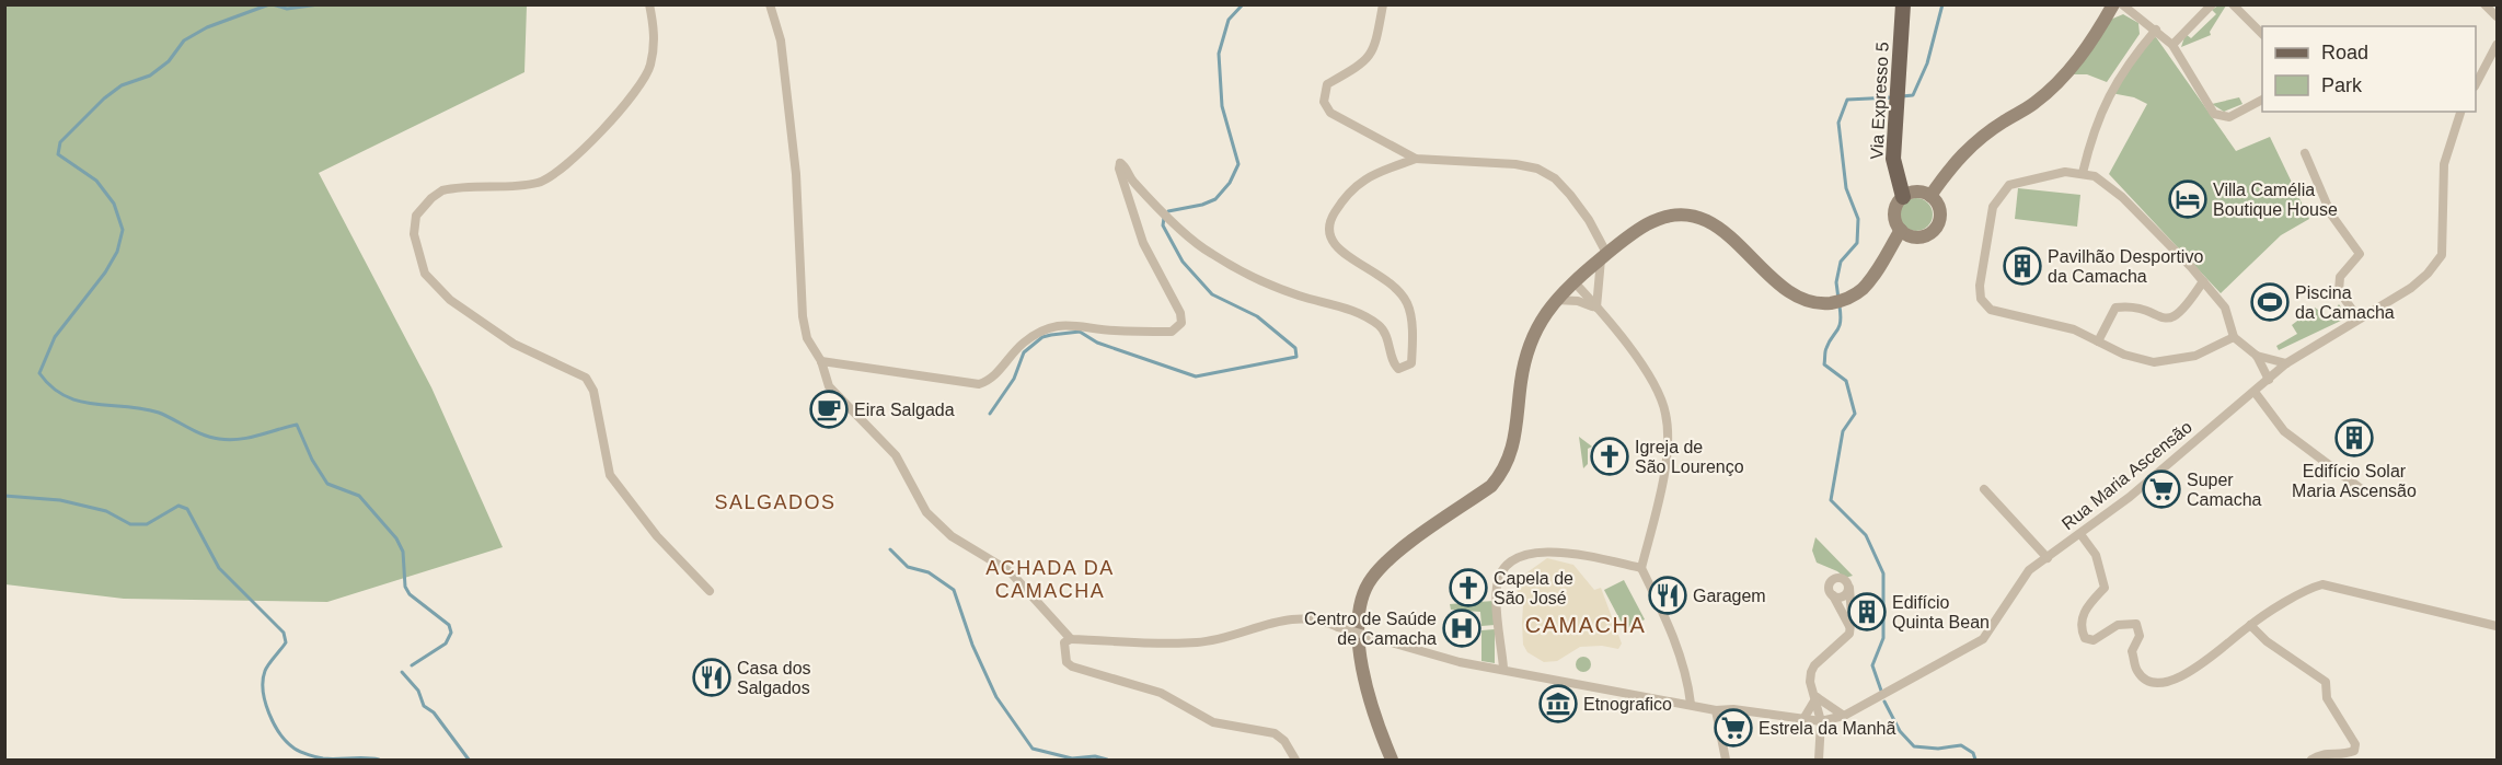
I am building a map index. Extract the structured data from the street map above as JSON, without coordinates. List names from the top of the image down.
{
  "streets": {
    "main road": ["Via Expresso 5"],
    "street": ["Rua Maria Ascensão"]
  },
  "districts": ["SALGADOS", "ACHADA DA CAMACHA", "CAMACHA"],
  "places": {
    "hotel": ["Villa Camélia Boutique House"],
    "building": ["Pavilhão Desportivo da Camacha", "Edifício Solar Maria Ascensão", "Edifício Quinta Bean"],
    "sports": ["Piscina da Camacha"],
    "cafe": ["Eira Salgada"],
    "church": ["Igreja de São Lourenço", "Capela de São José"],
    "supermarket": ["Super Camacha", "Estrela da Manhã"],
    "restaurant": ["Garagem", "Casa dos Salgados"],
    "hospital": ["Centro de Saúde de Camacha"],
    "museum": ["Etnografico"]
  },
  "legend": ["Road", "Park"]
}
